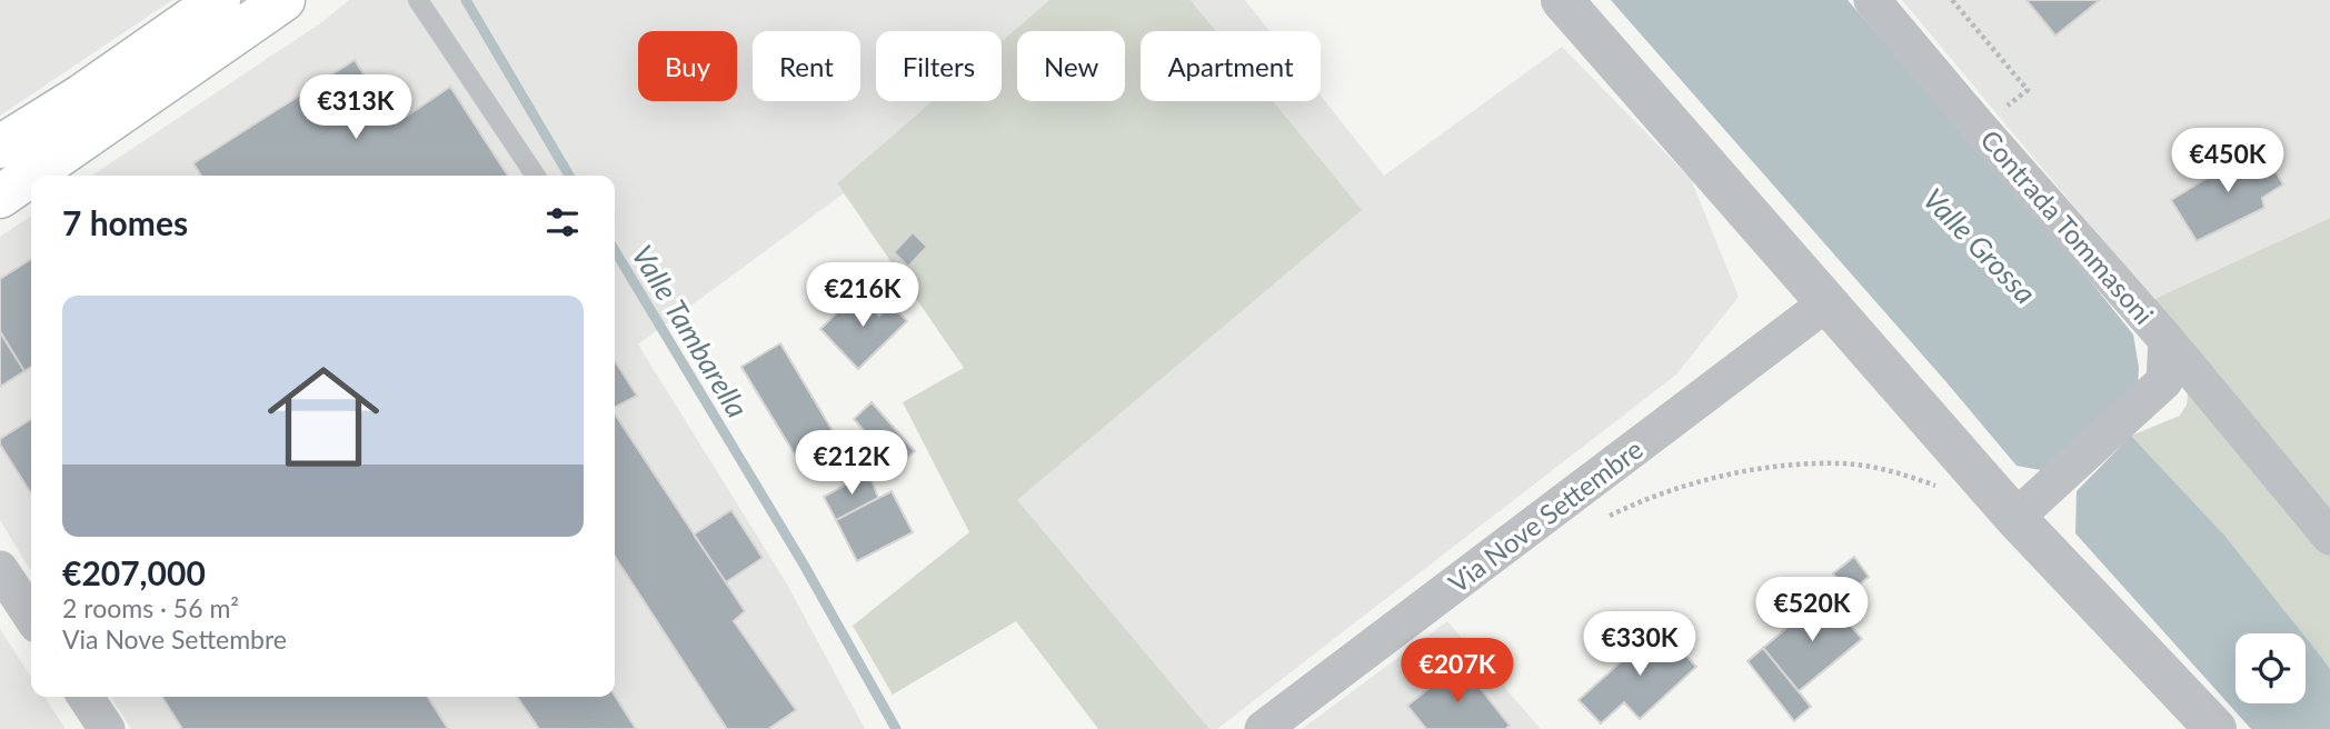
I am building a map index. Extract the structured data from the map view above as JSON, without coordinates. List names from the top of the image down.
{
  "streets": {
    "street": ["Contrada Tommasoni", "Via Nove Settembre"]
  },
  "water": ["Valle Grossa", "Valle Tambarella"],
  "page": {
    "chip": [
      "Buy",
      "Rent",
      "Filters",
      "New",
      "Apartment"
    ],
    "price": [
      "€313K",
      "€450K",
      "€216K",
      "€212K",
      "€520K",
      "€330K",
      "€207K"
    ],
    "heading": "7 homes",
    "list": [
      {
        "name": "€207,000",
        "note": "2 rooms · 56 m² · Via Nove Settembre"
      }
    ]
  }
}
